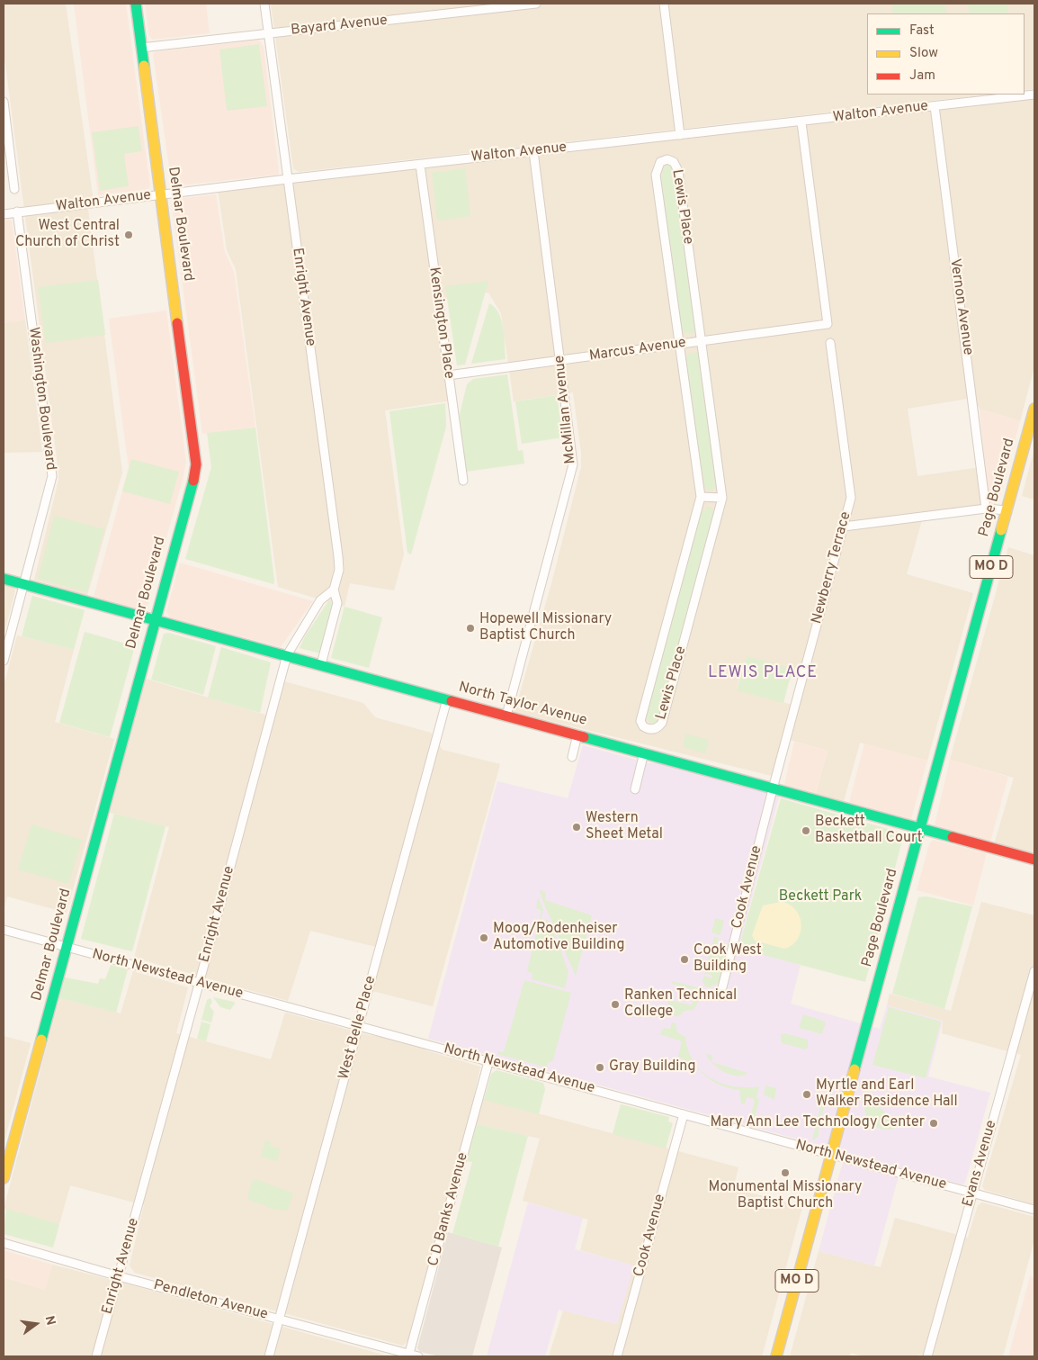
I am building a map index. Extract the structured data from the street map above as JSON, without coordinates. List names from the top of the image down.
{
  "streets": {
    "main road": [
      "Delmar Boulevard",
      "Page Boulevard",
      "MO D",
      "North Taylor Avenue"
    ],
    "street": [
      "Bayard Avenue",
      "Walton Avenue",
      "Lewis Place",
      "Enright Avenue",
      "Vernon Avenue",
      "Kensington Place",
      "Marcus Avenue",
      "Washington Boulevard",
      "McMillan Avenue",
      "Newberry Terrace",
      "Cook Avenue",
      "North Newstead Avenue",
      "West Belle Place",
      "Evans Avenue",
      "C D Banks Avenue",
      "Pendleton Avenue"
    ]
  },
  "crossings": [
    ["Bayard Avenue", "Delmar Boulevard"],
    ["Bayard Avenue", "Enright Avenue"],
    ["Walton Avenue", "Delmar Boulevard"],
    ["Walton Avenue", "Enright Avenue"],
    ["Walton Avenue", "Vernon Avenue"],
    ["Walton Avenue", "Kensington Place"],
    ["Walton Avenue", "Marcus Avenue"],
    ["Walton Avenue", "Washington Boulevard"],
    ["Walton Avenue", "McMillan Avenue"],
    ["Lewis Place", "Marcus Avenue"],
    ["Delmar Boulevard", "North Taylor Avenue"],
    ["Delmar Boulevard", "North Newstead Avenue"],
    ["Enright Avenue", "North Taylor Avenue"],
    ["Enright Avenue", "North Newstead Avenue"],
    ["Enright Avenue", "Pendleton Avenue"],
    ["Kensington Place", "Marcus Avenue"],
    ["Marcus Avenue", "McMillan Avenue"],
    ["Washington Boulevard", "North Taylor Avenue"],
    ["McMillan Avenue", "North Taylor Avenue"],
    ["Page Boulevard", "North Taylor Avenue"],
    ["Page Boulevard", "North Newstead Avenue"],
    ["Newberry Terrace", "North Taylor Avenue"],
    ["Newberry Terrace", "Cook Avenue"],
    ["North Taylor Avenue", "Cook Avenue"],
    ["North Taylor Avenue", "West Belle Place"],
    ["Cook Avenue", "North Newstead Avenue"],
    ["North Newstead Avenue", "West Belle Place"],
    ["North Newstead Avenue", "Evans Avenue"],
    ["North Newstead Avenue", "C D Banks Avenue"],
    ["West Belle Place", "Pendleton Avenue"],
    ["C D Banks Avenue", "Pendleton Avenue"]
  ],
  "districts": ["LEWIS PLACE"],
  "parks": ["Beckett Park"],
  "places": [
    "West Central Church of Christ",
    "Hopewell Missionary Baptist Church",
    "Western Sheet Metal",
    "Beckett Basketball Court",
    "Moog/Rodenheiser Automotive Building",
    "Cook West Building",
    "Ranken Technical College",
    "Gray Building",
    "Myrtle and Earl Walker Residence Hall",
    "Mary Ann Lee Technology Center",
    "Monumental Missionary Baptist Church"
  ],
  "legend": ["Fast", "Slow", "Jam"],
  "north": "right"
}
